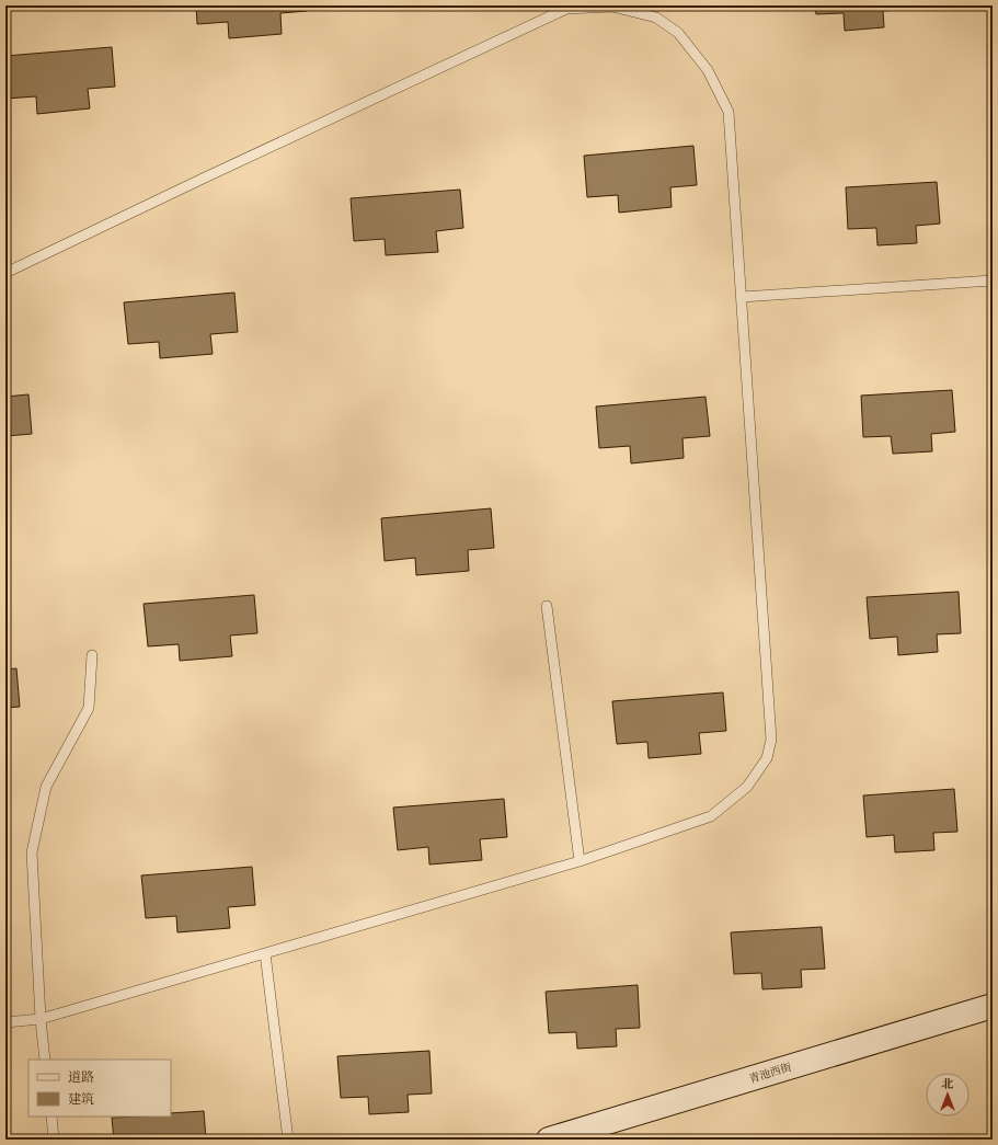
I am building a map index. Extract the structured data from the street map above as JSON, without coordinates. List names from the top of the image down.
{
  "streets": {
    "street": ["青池西街"]
  },
  "legend": ["道路", "建筑"],
  "north": "top"
}
